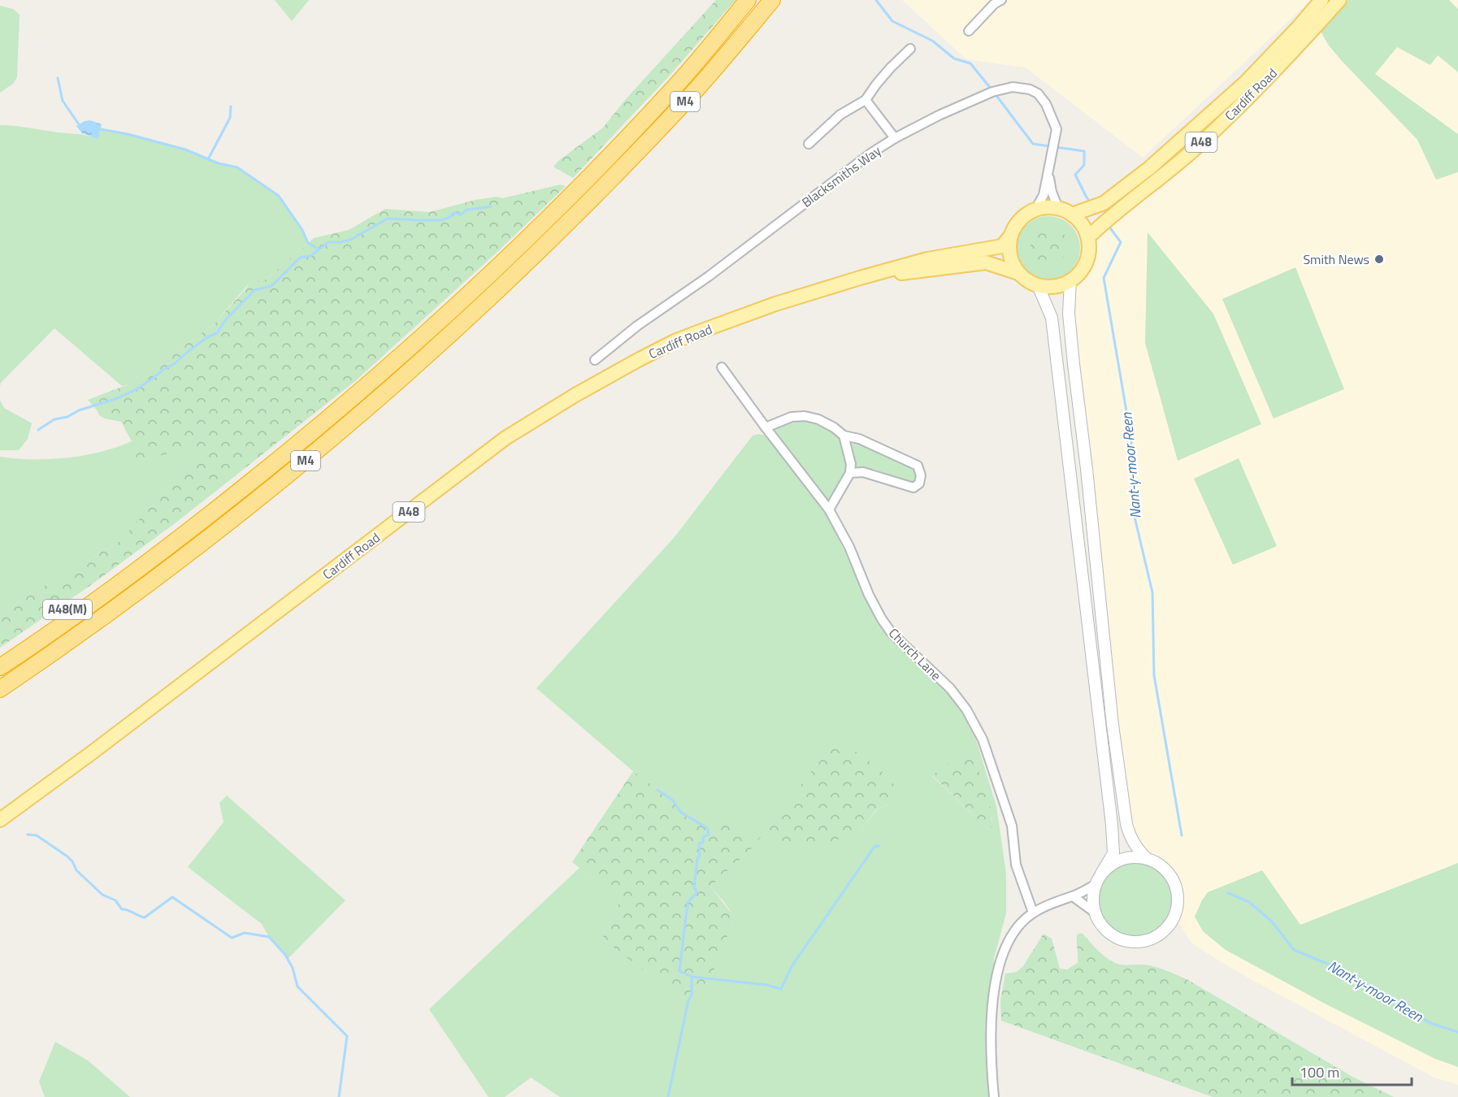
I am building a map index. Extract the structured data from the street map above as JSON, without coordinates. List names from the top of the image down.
{
  "streets": {
    "highway": ["M4", "A48(M)"],
    "main road": ["Cardiff Road", "A48"],
    "street": ["Blacksmiths Way", "Church Lane"]
  },
  "crossings": [
    ["Cardiff Road", "Blacksmiths Way"],
    ["M4", "A48(M)"]
  ],
  "water": ["Nant-y-moor Reen"],
  "places": ["Smith News"],
  "scale_bar": "100 m"
}
